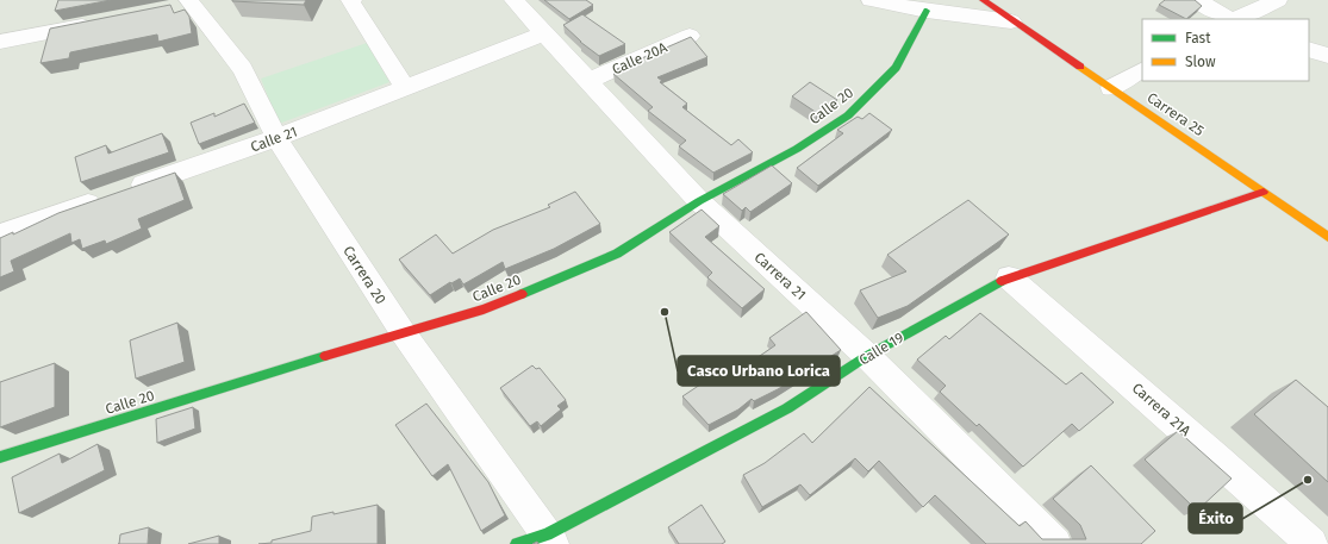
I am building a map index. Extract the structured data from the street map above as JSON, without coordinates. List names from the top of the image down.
{
  "streets": {
    "street": [
      "Calle 20A",
      "Calle 20",
      "Carrera 25",
      "Calle 21",
      "Carrera 20",
      "Carrera 21",
      "Calle 19",
      "Carrera 21A"
    ]
  },
  "crossings": [
    ["Calle 20A", "Carrera 21"],
    ["Calle 20", "Carrera 20"],
    ["Calle 20", "Carrera 21"],
    ["Carrera 25", "Calle 19"],
    ["Calle 21", "Carrera 20"],
    ["Calle 21", "Carrera 21"],
    ["Carrera 20", "Calle 19"],
    ["Carrera 21", "Calle 19"],
    ["Calle 19", "Carrera 21A"]
  ],
  "places": ["Casco Urbano Lorica", "Éxito"],
  "legend": ["Fast", "Slow"]
}
